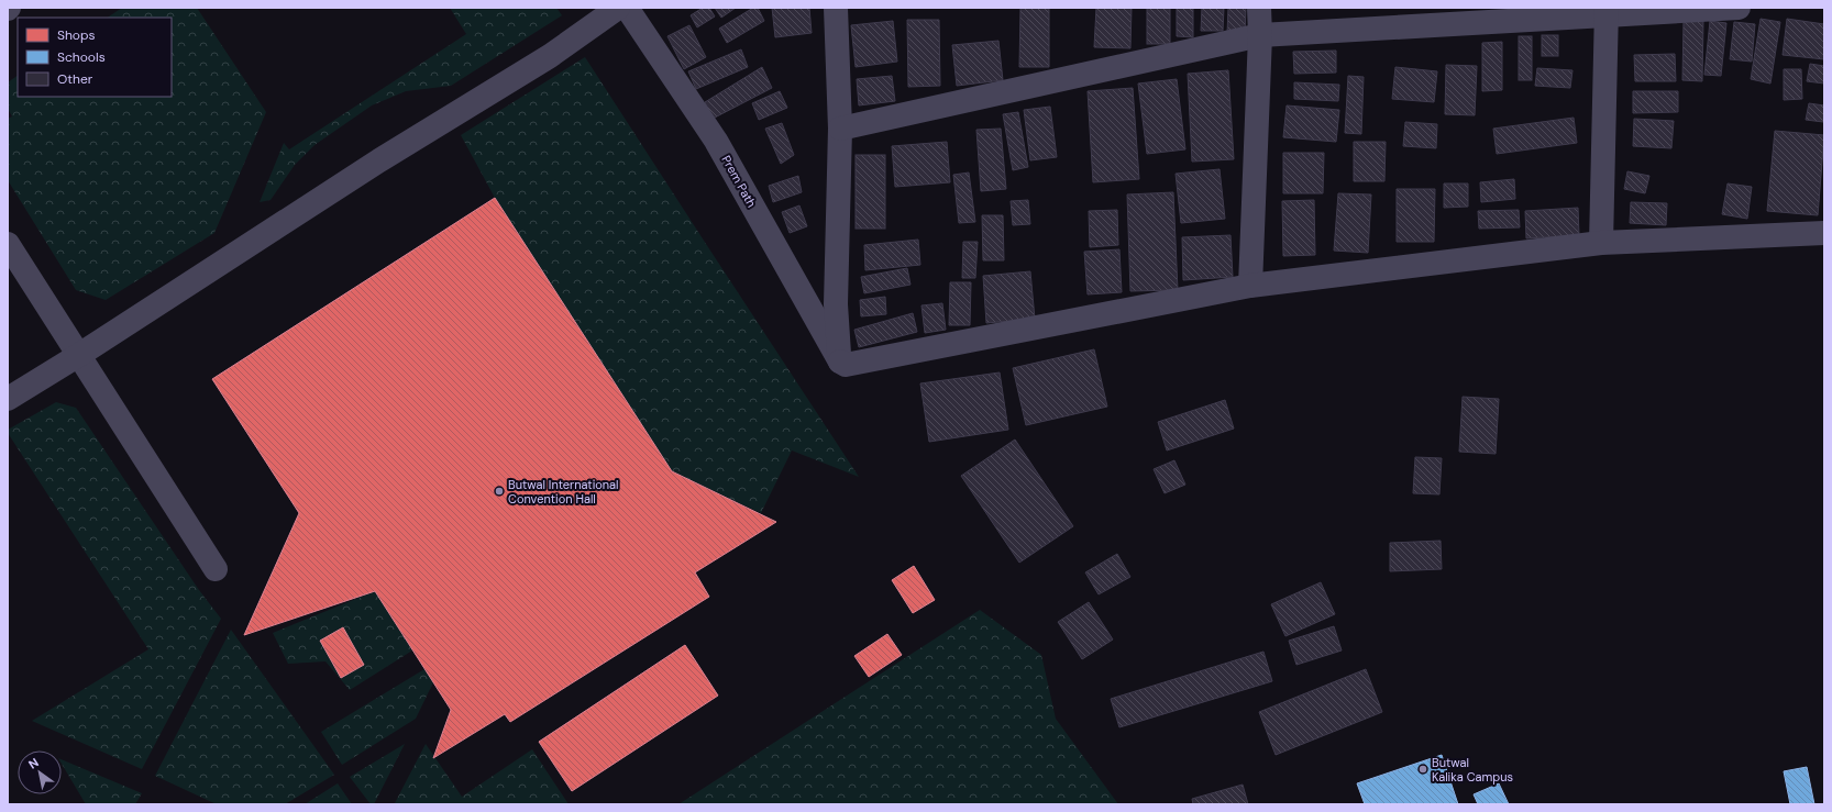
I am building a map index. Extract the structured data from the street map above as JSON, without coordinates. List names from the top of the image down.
{
  "streets": {
    "street": ["Prem Path"]
  },
  "places": ["Butwal International Convention Hall", "Butwal Kalika Campus"],
  "legend": ["Shops", "Schools", "Other"],
  "north": "top left"
}
